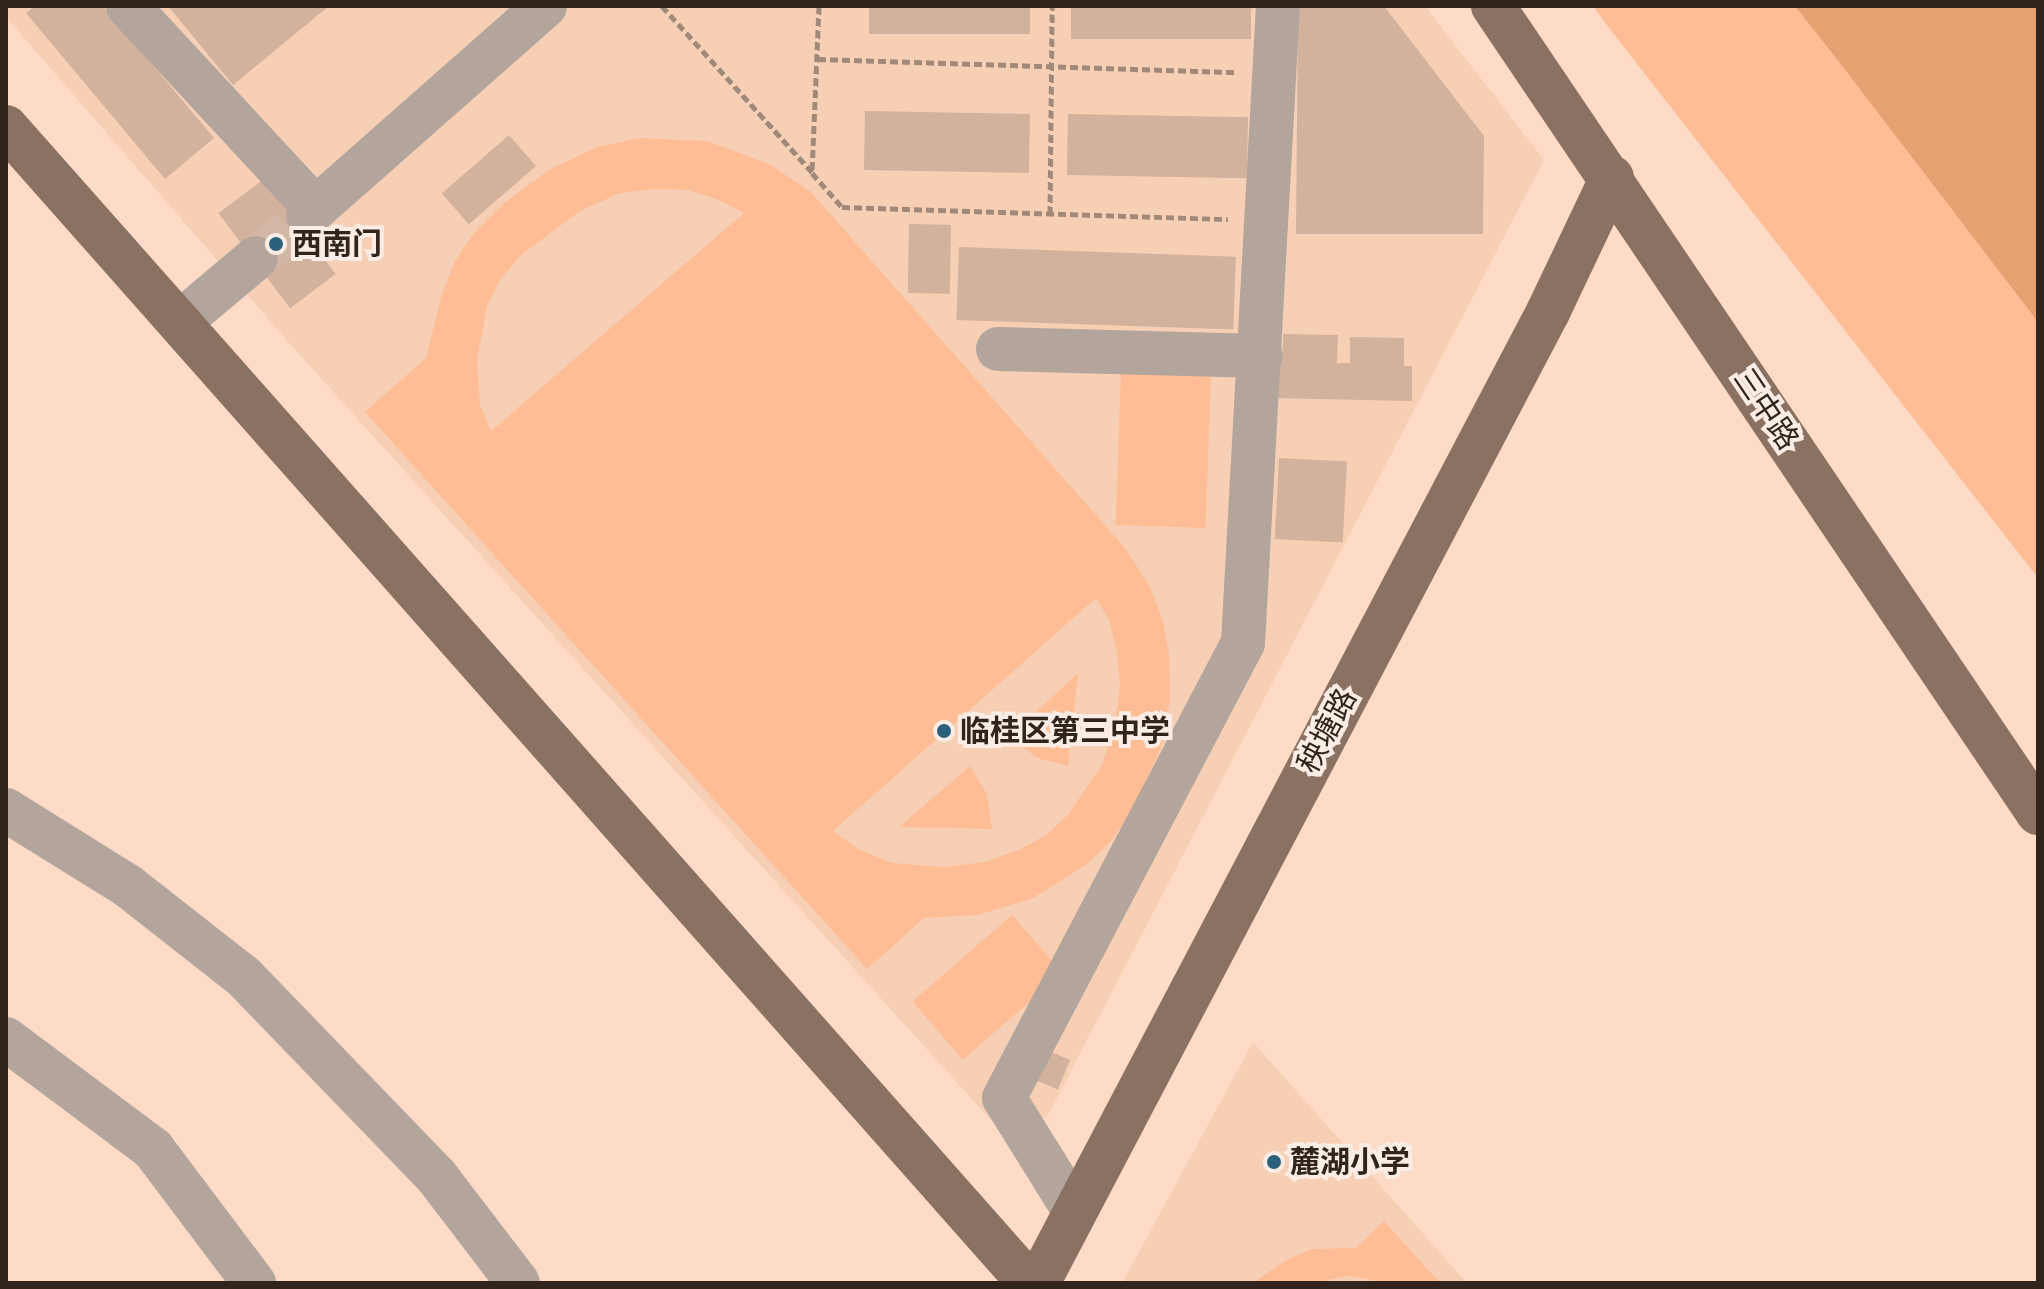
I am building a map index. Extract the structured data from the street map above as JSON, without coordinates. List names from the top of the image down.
{
  "streets": {
    "main road": ["三中路", "秧塘路"]
  },
  "crossings": [
    ["三中路", "秧塘路"]
  ],
  "places": ["西南门", "临桂区第三中学", "麓湖小学"]
}
